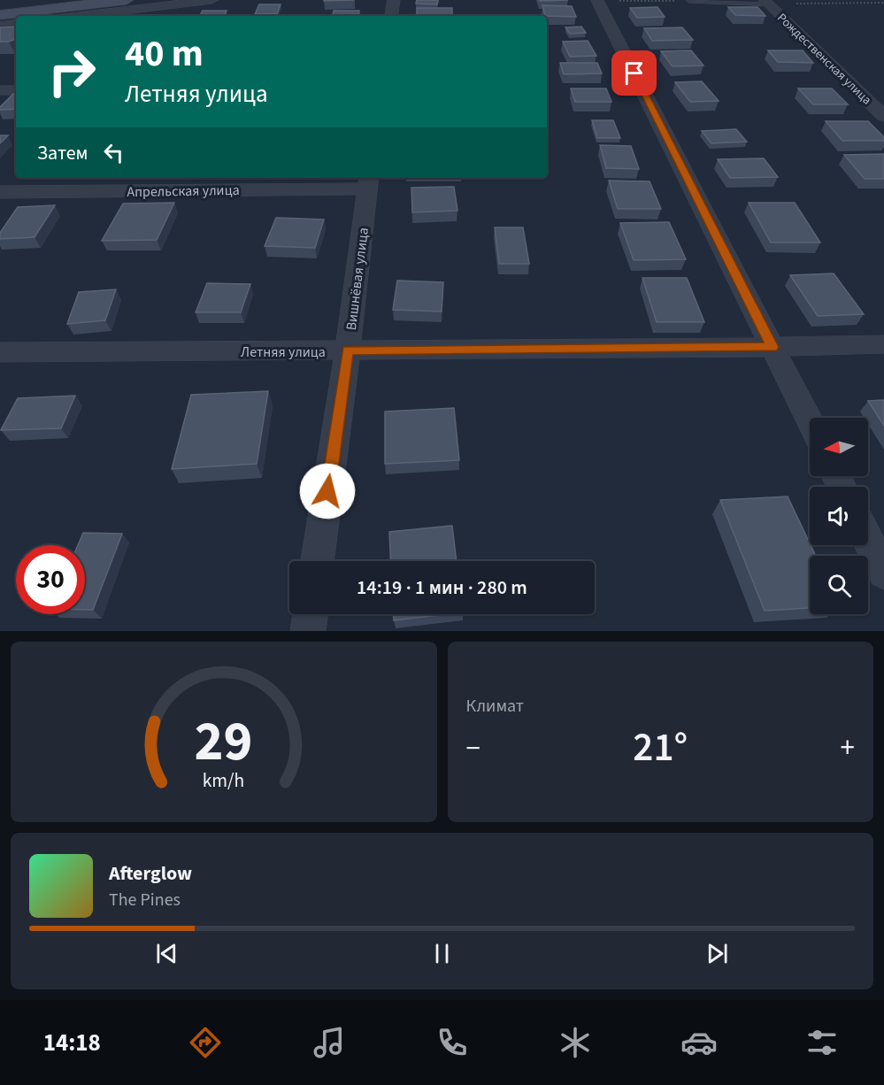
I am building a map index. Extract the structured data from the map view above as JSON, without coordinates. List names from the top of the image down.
{
  "streets": {
    "street": [
      "Рождественская улица",
      "Апрельская улица",
      "Вишнёвая улица",
      "Летняя улица"
    ]
  },
  "crossings": [
    ["Апрельская улица", "Вишнёвая улица"],
    ["Вишнёвая улица", "Летняя улица"]
  ],
  "north": "left",
  "page": {
    "turn": ["40 m", "Летняя улица"],
    "then": "Затем",
    "limit": "30",
    "trip": "14:19 · 1 мин · 280 m",
    "tile": "Климат",
    "heat": ["−", "21°", "+"],
    "song": ["Afterglow", "The Pines"],
    "tabs": "14:18",
    "gauge": ["29", "km/h"]
  }
}
